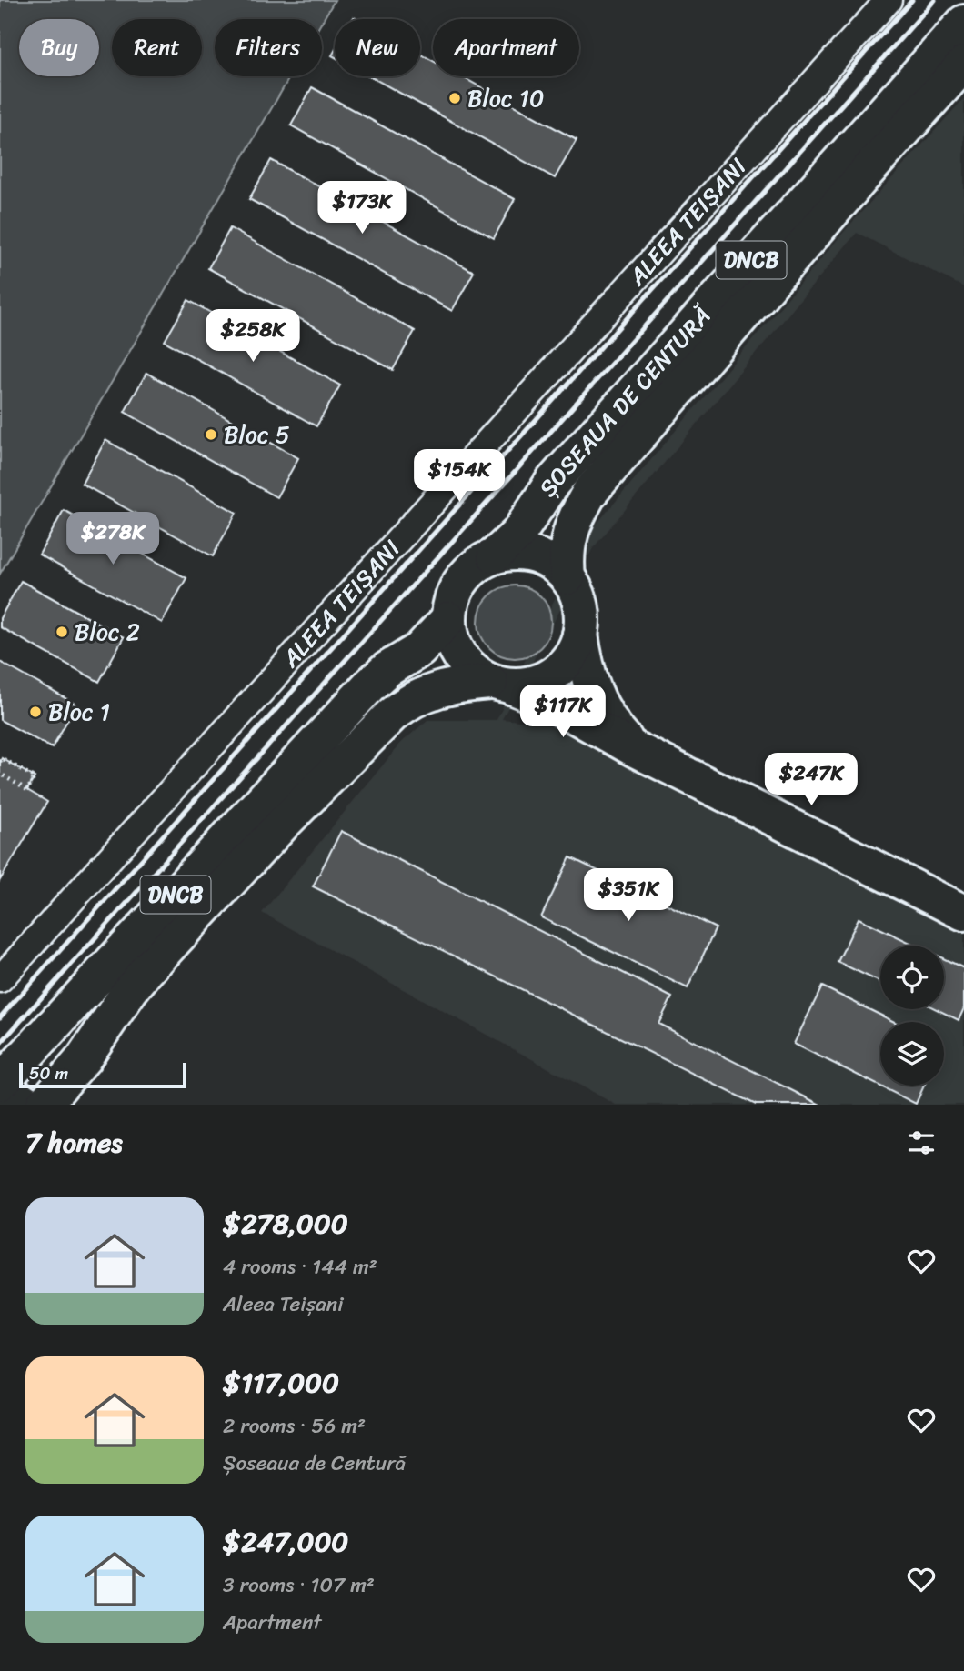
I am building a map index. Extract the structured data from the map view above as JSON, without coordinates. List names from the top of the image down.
{
  "streets": {
    "main road": ["DNCB", "ȘOSEAUA DE CENTURĂ"],
    "street": ["ALEEA TEIȘANI"]
  },
  "crossings": [
    ["DNCB", "ȘOSEAUA DE CENTURĂ"]
  ],
  "places": [
    "Bloc 10",
    "Bloc 5",
    "Bloc 2",
    "Bloc 1"
  ],
  "scale_bar": "50 m",
  "page": {
    "chip": [
      "Buy",
      "Rent",
      "Filters",
      "New",
      "Apartment"
    ],
    "price": [
      "$173K",
      "$258K",
      "$154K",
      "$278K",
      "$117K",
      "$247K",
      "$351K"
    ],
    "scale": "50 m",
    "heading": "7 homes",
    "list": [
      {
        "name": "$278,000",
        "note": "4 rooms · 144 m² · Aleea Teișani"
      },
      {
        "name": "$117,000",
        "note": "2 rooms · 56 m² · Șoseaua de Centură"
      },
      {
        "name": "$247,000",
        "note": "3 rooms · 107 m² · Apartment"
      }
    ]
  }
}
